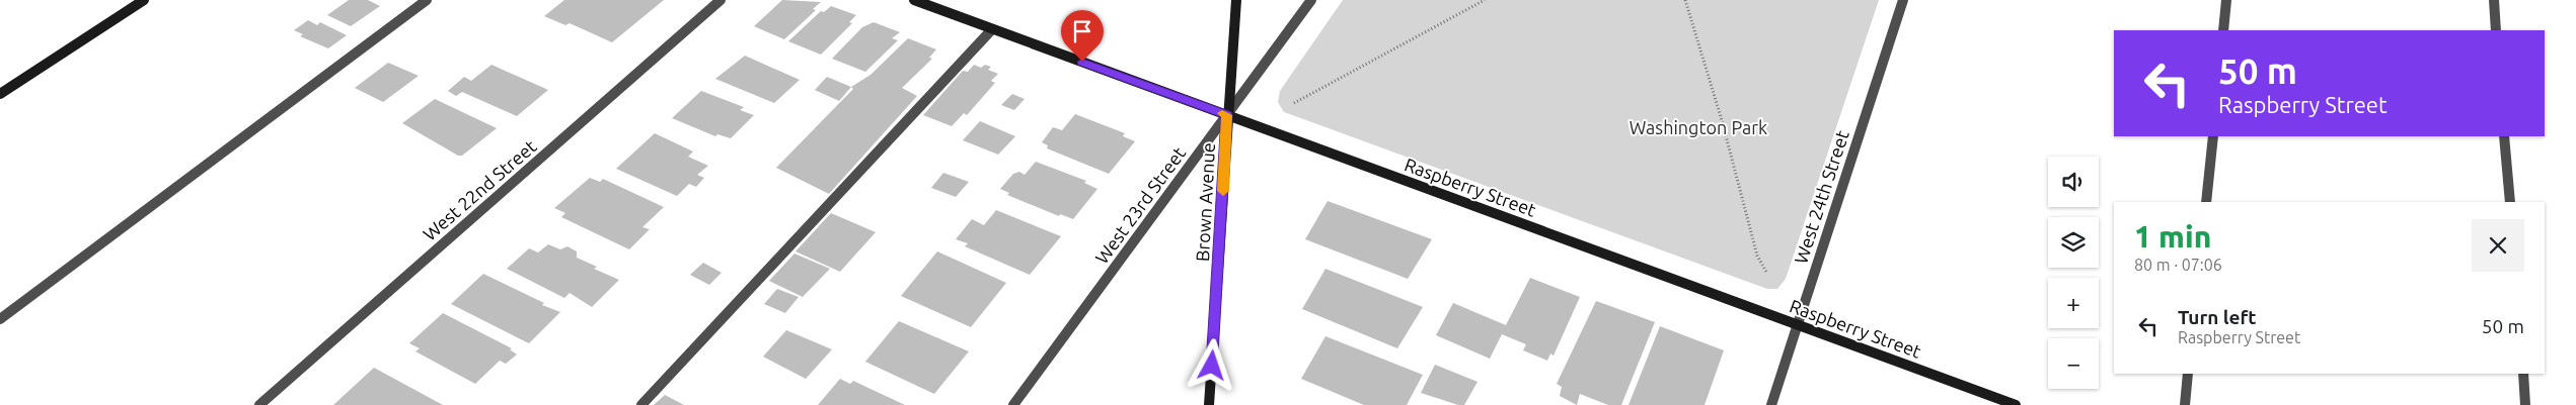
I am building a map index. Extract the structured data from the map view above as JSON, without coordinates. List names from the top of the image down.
{
  "streets": {
    "street": [
      "Raspberry Street",
      "West 22nd Street",
      "West 24th Street",
      "Brown Avenue",
      "West 23rd Street"
    ]
  },
  "crossings": [
    ["Raspberry Street", "West 24th Street"],
    ["Raspberry Street", "Brown Avenue"],
    ["Raspberry Street", "West 23rd Street"],
    ["Brown Avenue", "West 23rd Street"]
  ],
  "parks": ["Washington Park"],
  "page": {
    "turn": ["50 m", "Raspberry Street"],
    "map_buttons": ["+", "−"],
    "heading": ["1 min", "80 m · 07:06"],
    "list": [
      {
        "name": "Turn left",
        "note": "Raspberry Street",
        "value": "50 m"
      }
    ]
  }
}
